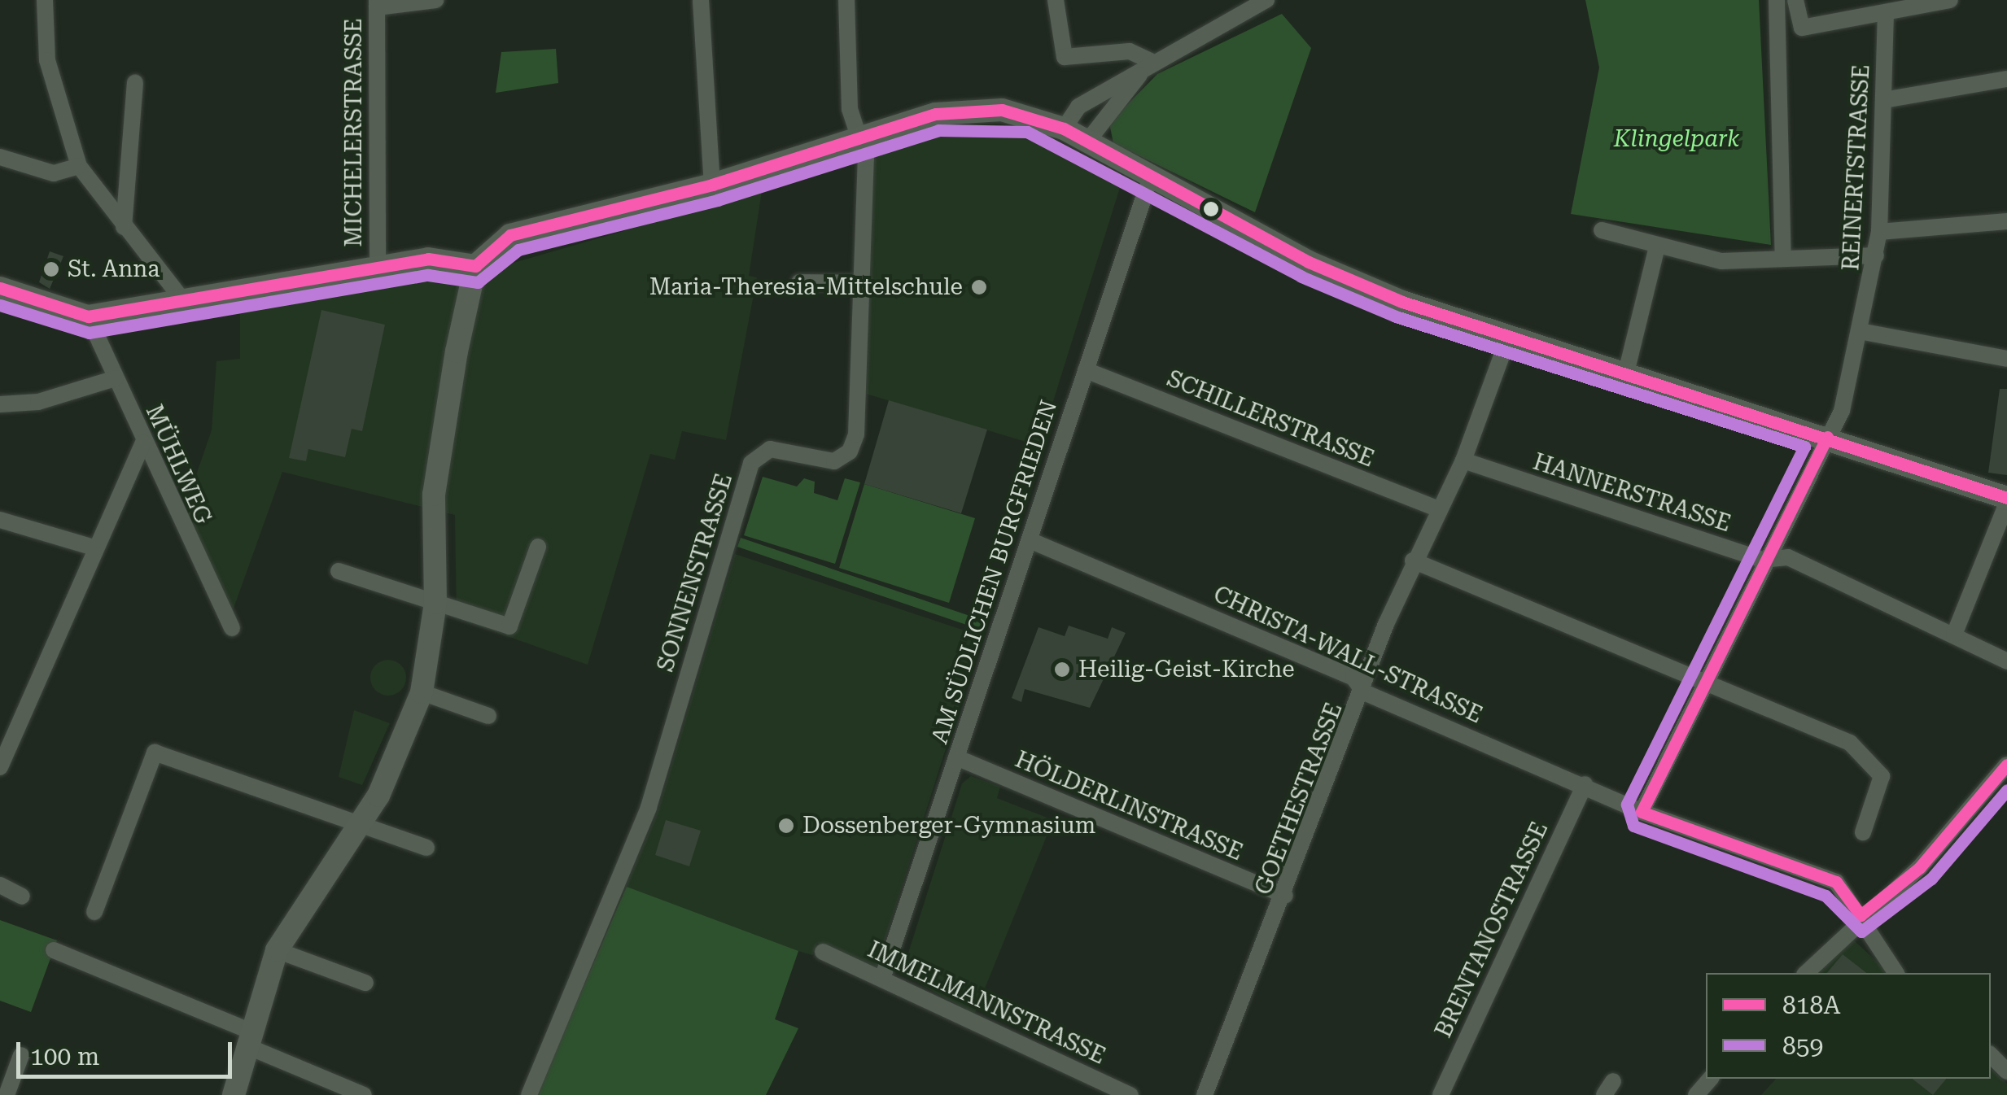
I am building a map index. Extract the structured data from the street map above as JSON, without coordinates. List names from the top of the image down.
{
  "streets": {
    "street": [
      "MICHELERSTRASSE",
      "REINERTSTRASSE",
      "SCHILLERSTRASSE",
      "MÜHLWEG",
      "HANNERSTRASSE",
      "AM SÜDLICHEN BURGFRIEDEN",
      "SONNENSTRASSE",
      "CHRISTA-WALL-STRASSE",
      "GOETHESTRASSE",
      "HÖLDERLINSTRASSE",
      "BRENTANOSTRASSE",
      "IMMELMANNSTRASSE"
    ]
  },
  "crossings": [
    ["REINERTSTRASSE", "HANNERSTRASSE"],
    ["REINERTSTRASSE", "CHRISTA-WALL-STRASSE"],
    ["SCHILLERSTRASSE", "AM SÜDLICHEN BURGFRIEDEN"],
    ["SCHILLERSTRASSE", "GOETHESTRASSE"],
    ["HANNERSTRASSE", "GOETHESTRASSE"],
    ["AM SÜDLICHEN BURGFRIEDEN", "CHRISTA-WALL-STRASSE"],
    ["AM SÜDLICHEN BURGFRIEDEN", "HÖLDERLINSTRASSE"],
    ["AM SÜDLICHEN BURGFRIEDEN", "IMMELMANNSTRASSE"],
    ["CHRISTA-WALL-STRASSE", "GOETHESTRASSE"],
    ["CHRISTA-WALL-STRASSE", "BRENTANOSTRASSE"],
    ["GOETHESTRASSE", "HÖLDERLINSTRASSE"]
  ],
  "parks": ["Klingelpark"],
  "places": [
    "St. Anna",
    "Maria-Theresia-Mittelschule",
    "Heilig-Geist-Kirche",
    "Dossenberger-Gymnasium"
  ],
  "lines": ["transit line 818A", "transit line 859"],
  "legend": ["818A", "859"],
  "scale_bar": "100 m"
}
